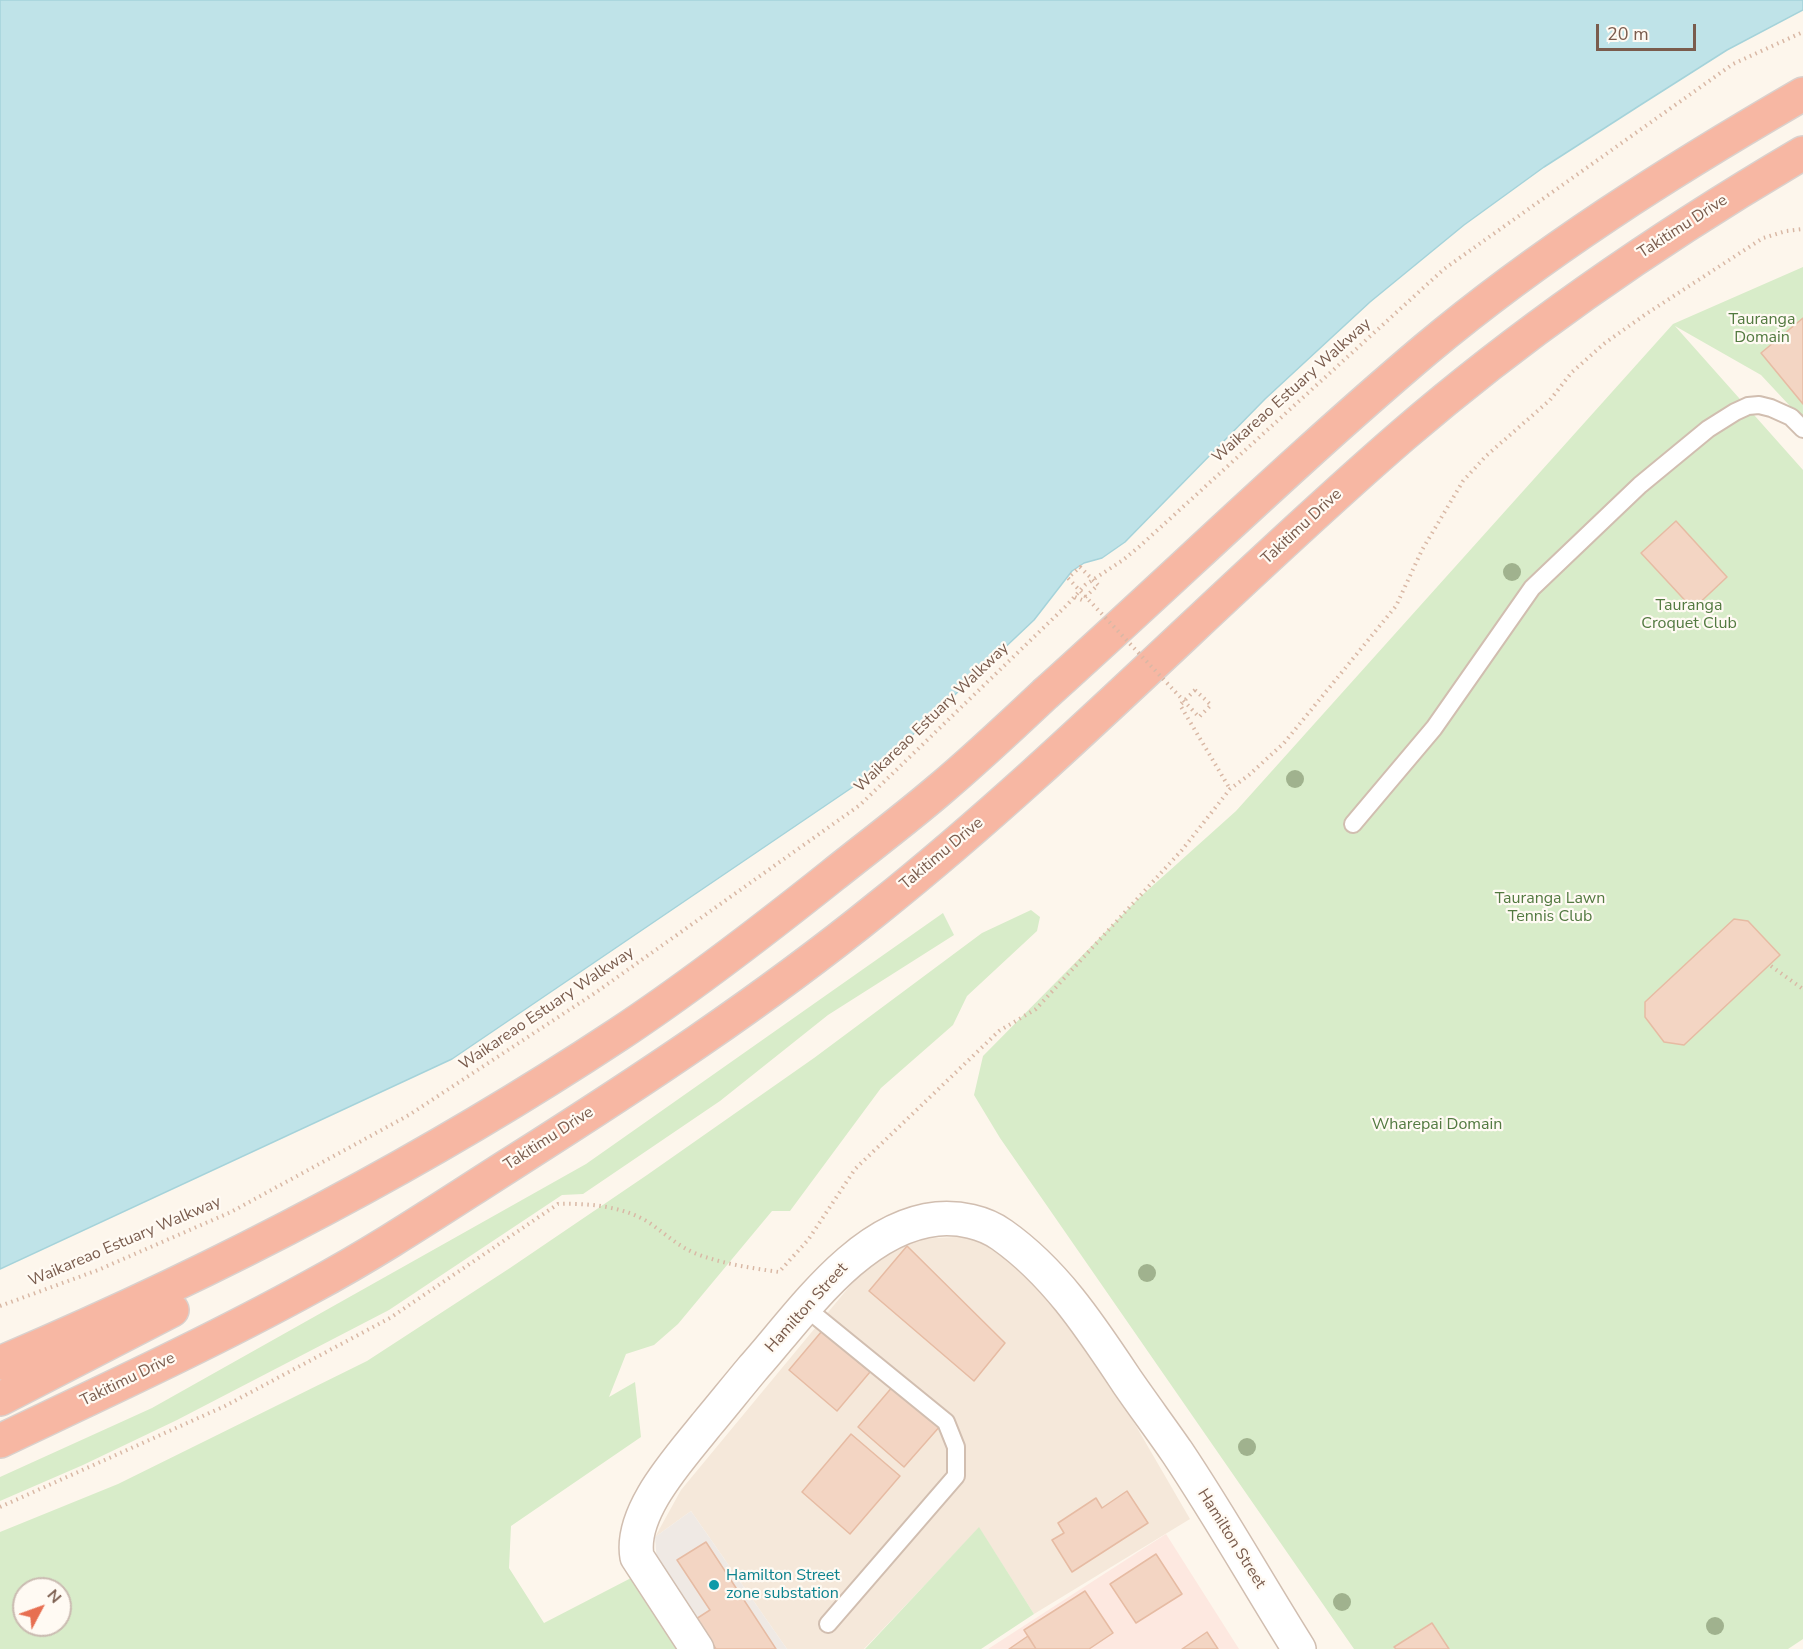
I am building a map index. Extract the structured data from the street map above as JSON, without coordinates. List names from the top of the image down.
{
  "streets": {
    "highway": ["Takitimu Drive"],
    "street": ["Hamilton Street"],
    "path": ["Waikareao Estuary Walkway"]
  },
  "parks": [
    "Tauranga Domain",
    "Tauranga Croquet Club",
    "Tauranga Lawn Tennis Club",
    "Wharepai Domain"
  ],
  "places": ["Hamilton Street zone substation"],
  "scale_bar": "20 m",
  "north": "top right"
}
